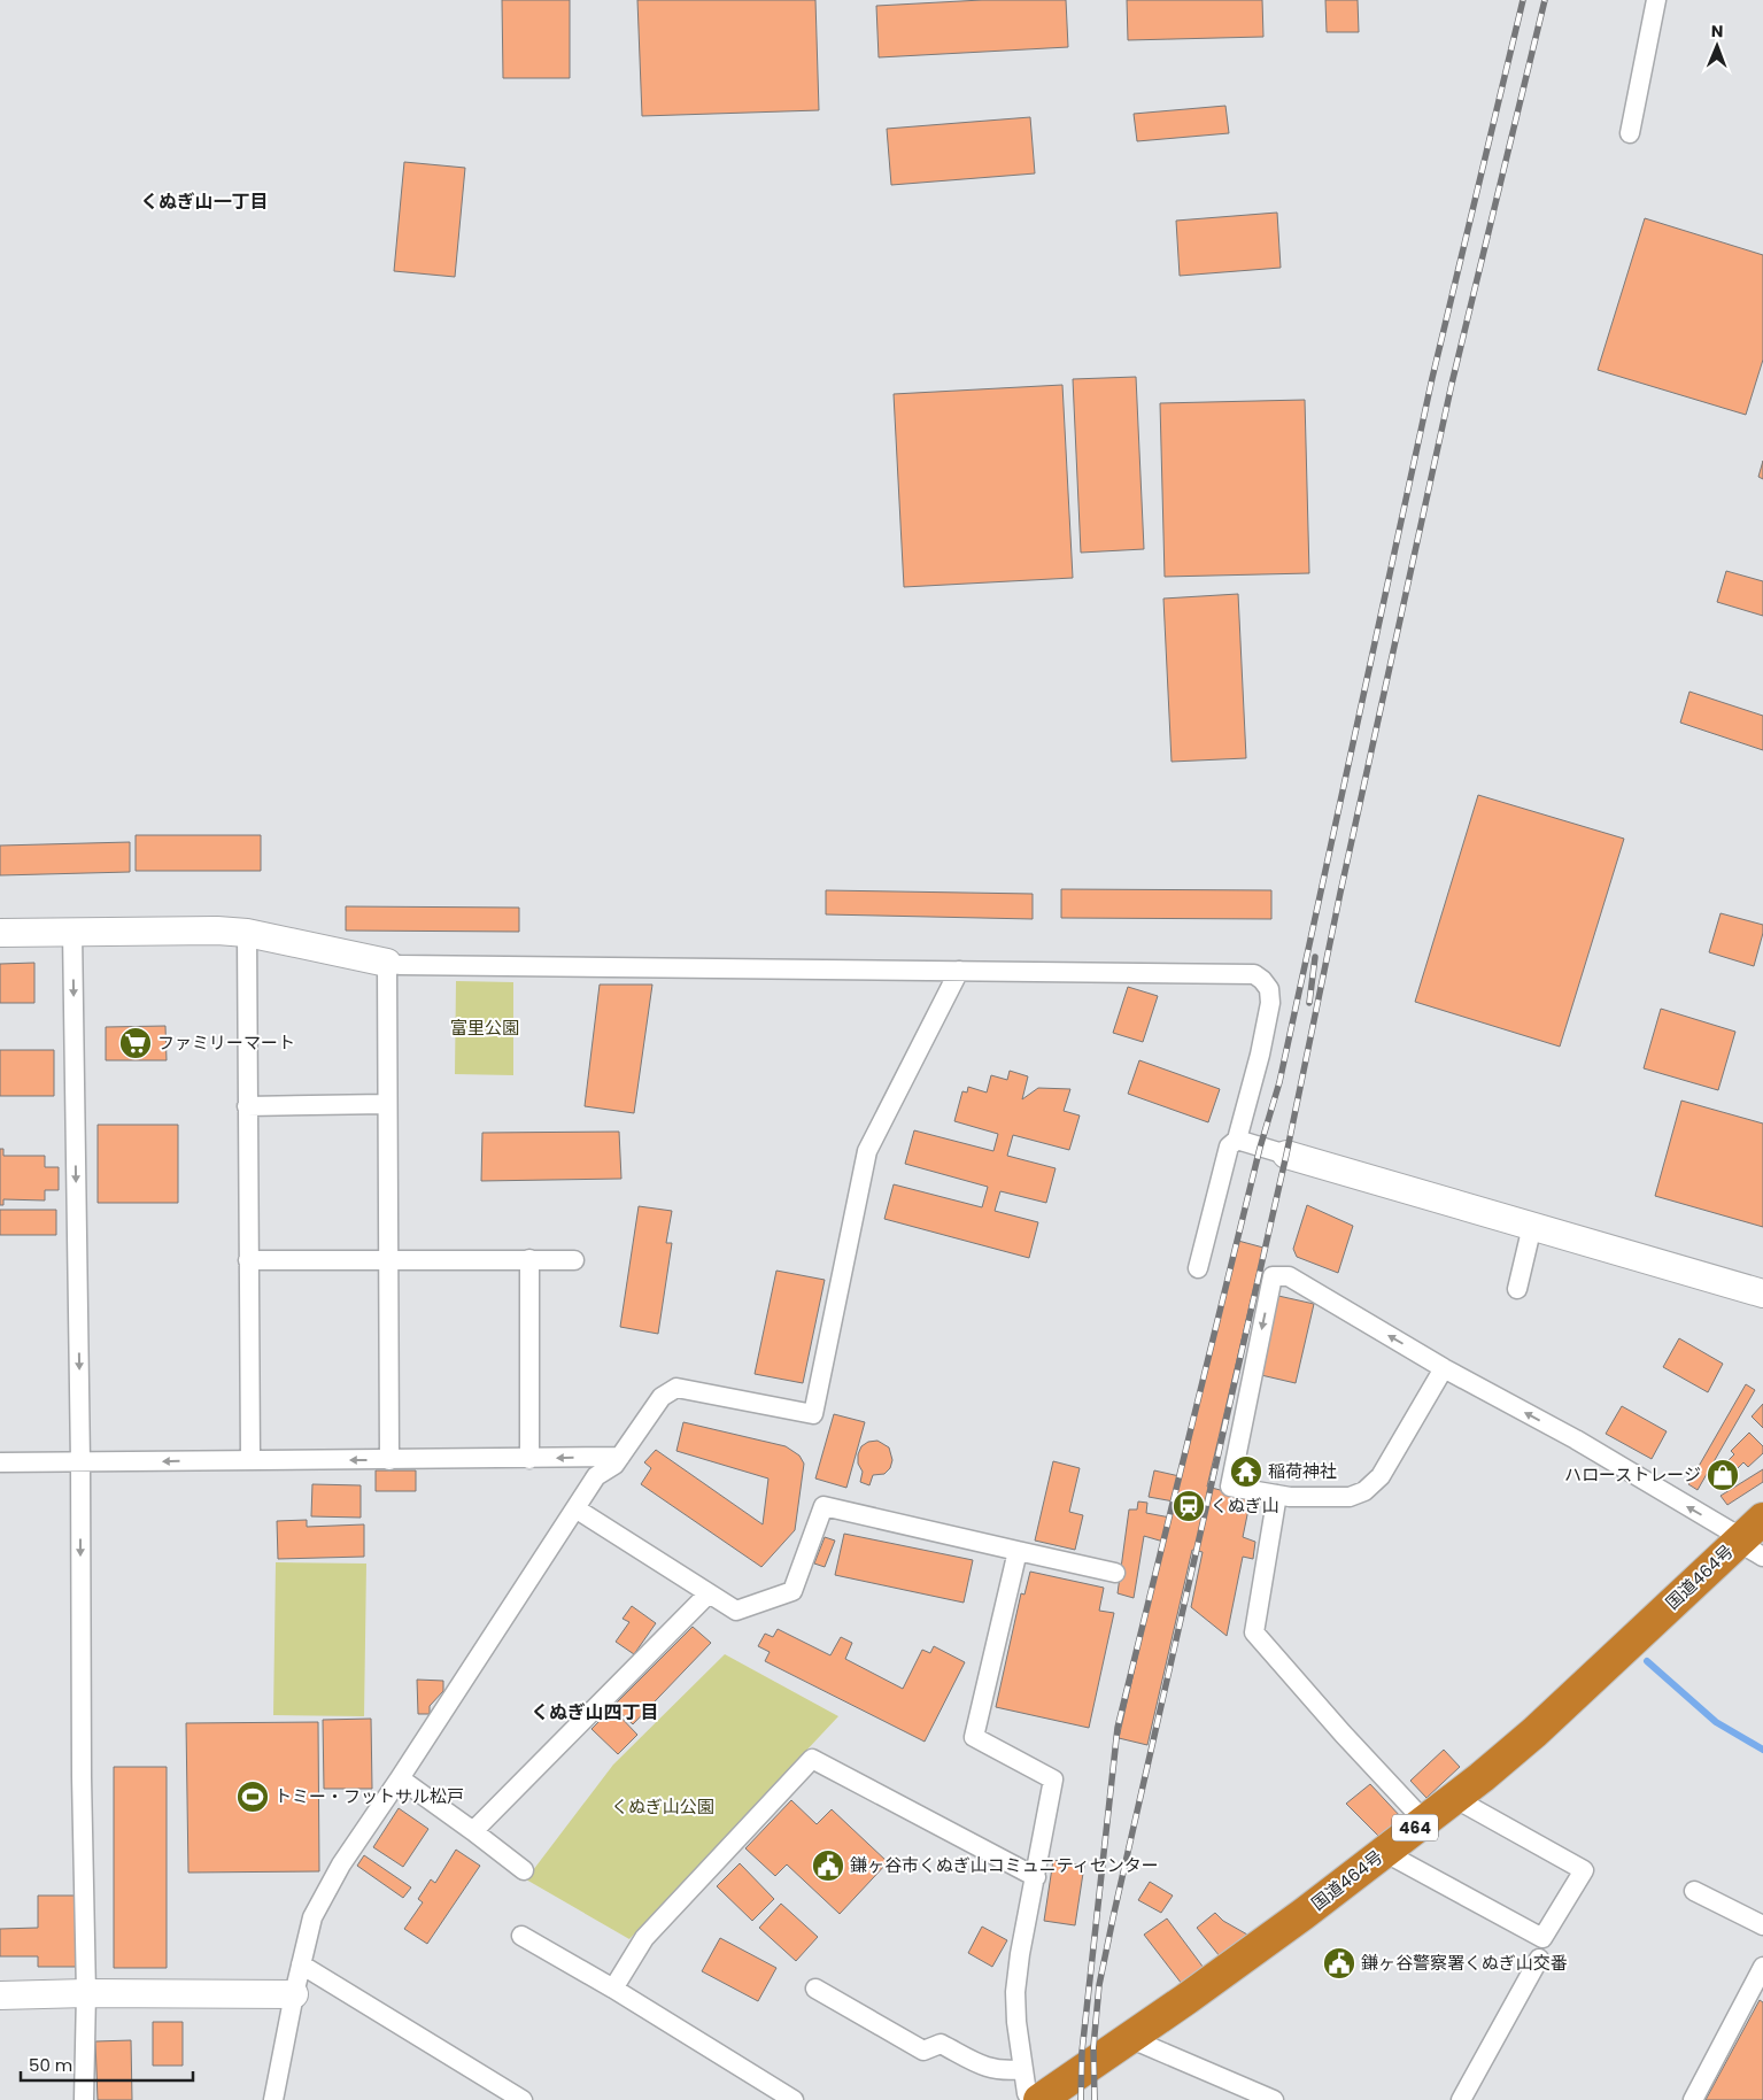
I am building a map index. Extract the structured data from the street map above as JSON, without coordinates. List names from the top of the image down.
{
  "streets": {
    "highway": ["国道464号", "464"]
  },
  "districts": ["くぬぎ山一丁目", "くぬぎ山四丁目"],
  "parks": ["富里公園", "くぬぎ山公園"],
  "places": {
    "supermarket": ["ファミリーマート"],
    "temple": ["稲荷神社"],
    "shop": ["ハローストレージ"],
    "station": ["くぬぎ山"],
    "sports": ["トミー・フットサル松戸"],
    "public building": ["鎌ヶ谷市くぬぎ山コミュニティセンター", "鎌ヶ谷警察署くぬぎ山交番"]
  },
  "scale_bar": "50 m",
  "north": "top"
}
